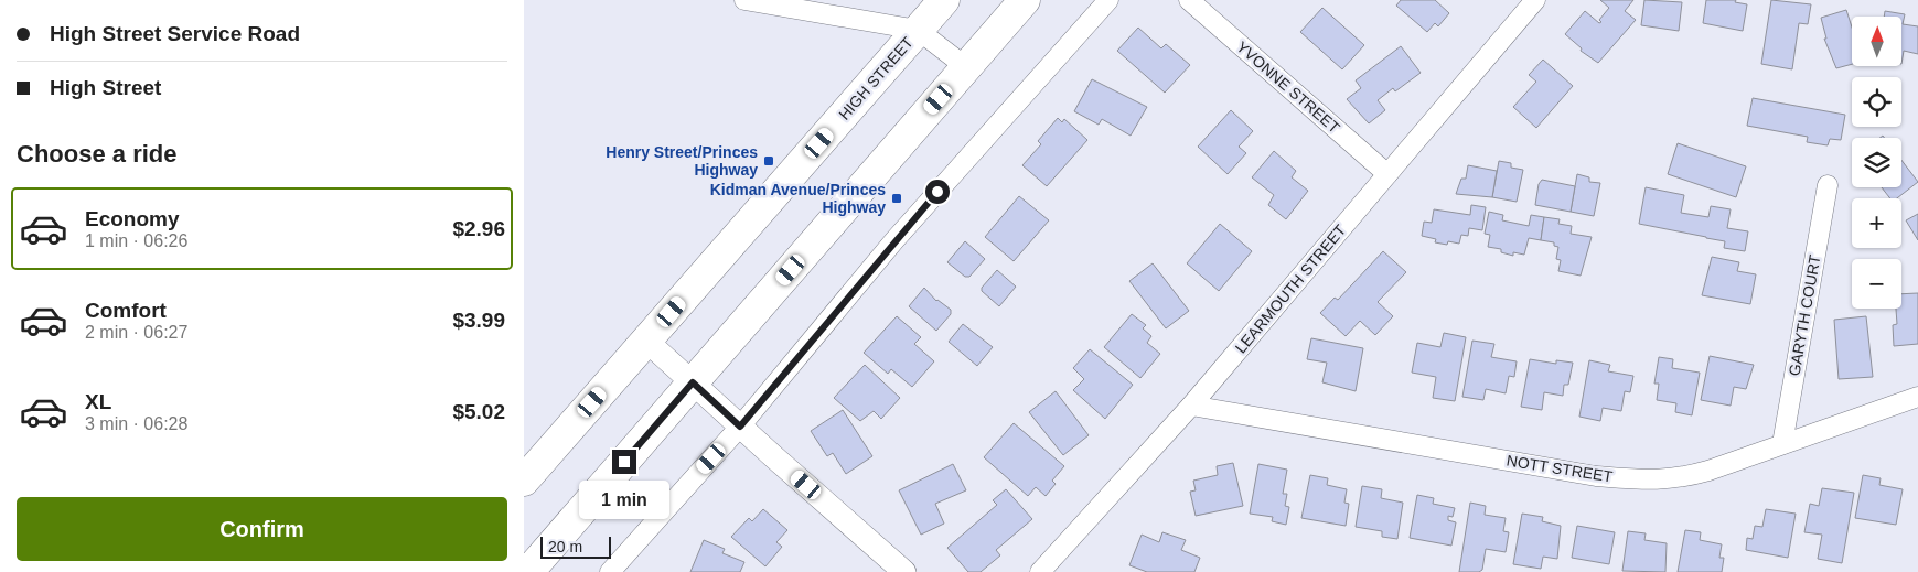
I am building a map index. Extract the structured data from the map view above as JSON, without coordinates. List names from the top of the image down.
{
  "streets": {
    "highway": ["HIGH STREET"],
    "street": [
      "YVONNE STREET",
      "LEARMOUTH STREET",
      "GARYTH COURT",
      "NOTT STREET"
    ]
  },
  "crossings": [
    ["YVONNE STREET", "LEARMOUTH STREET"],
    ["LEARMOUTH STREET", "NOTT STREET"],
    ["GARYTH COURT", "NOTT STREET"]
  ],
  "places": {
    "transit": ["Henry Street/Princes Highway", "Kidman Avenue/Princes Highway"]
  },
  "scale_bar": "20 m",
  "north": "top",
  "page": {
    "banner": ["High Street Service Road", "High Street"],
    "map_buttons": ["+", "−"],
    "heading": "Choose a ride",
    "list": [
      {
        "name": "Economy",
        "note": "1 min · 06:26",
        "value": "$2.96"
      },
      {
        "name": "Comfort",
        "note": "2 min · 06:27",
        "value": "$3.99"
      },
      {
        "name": "XL",
        "note": "3 min · 06:28",
        "value": "$5.02"
      }
    ],
    "bubble": "1 min",
    "buttons": "Confirm",
    "scale": "20 m"
  }
}
